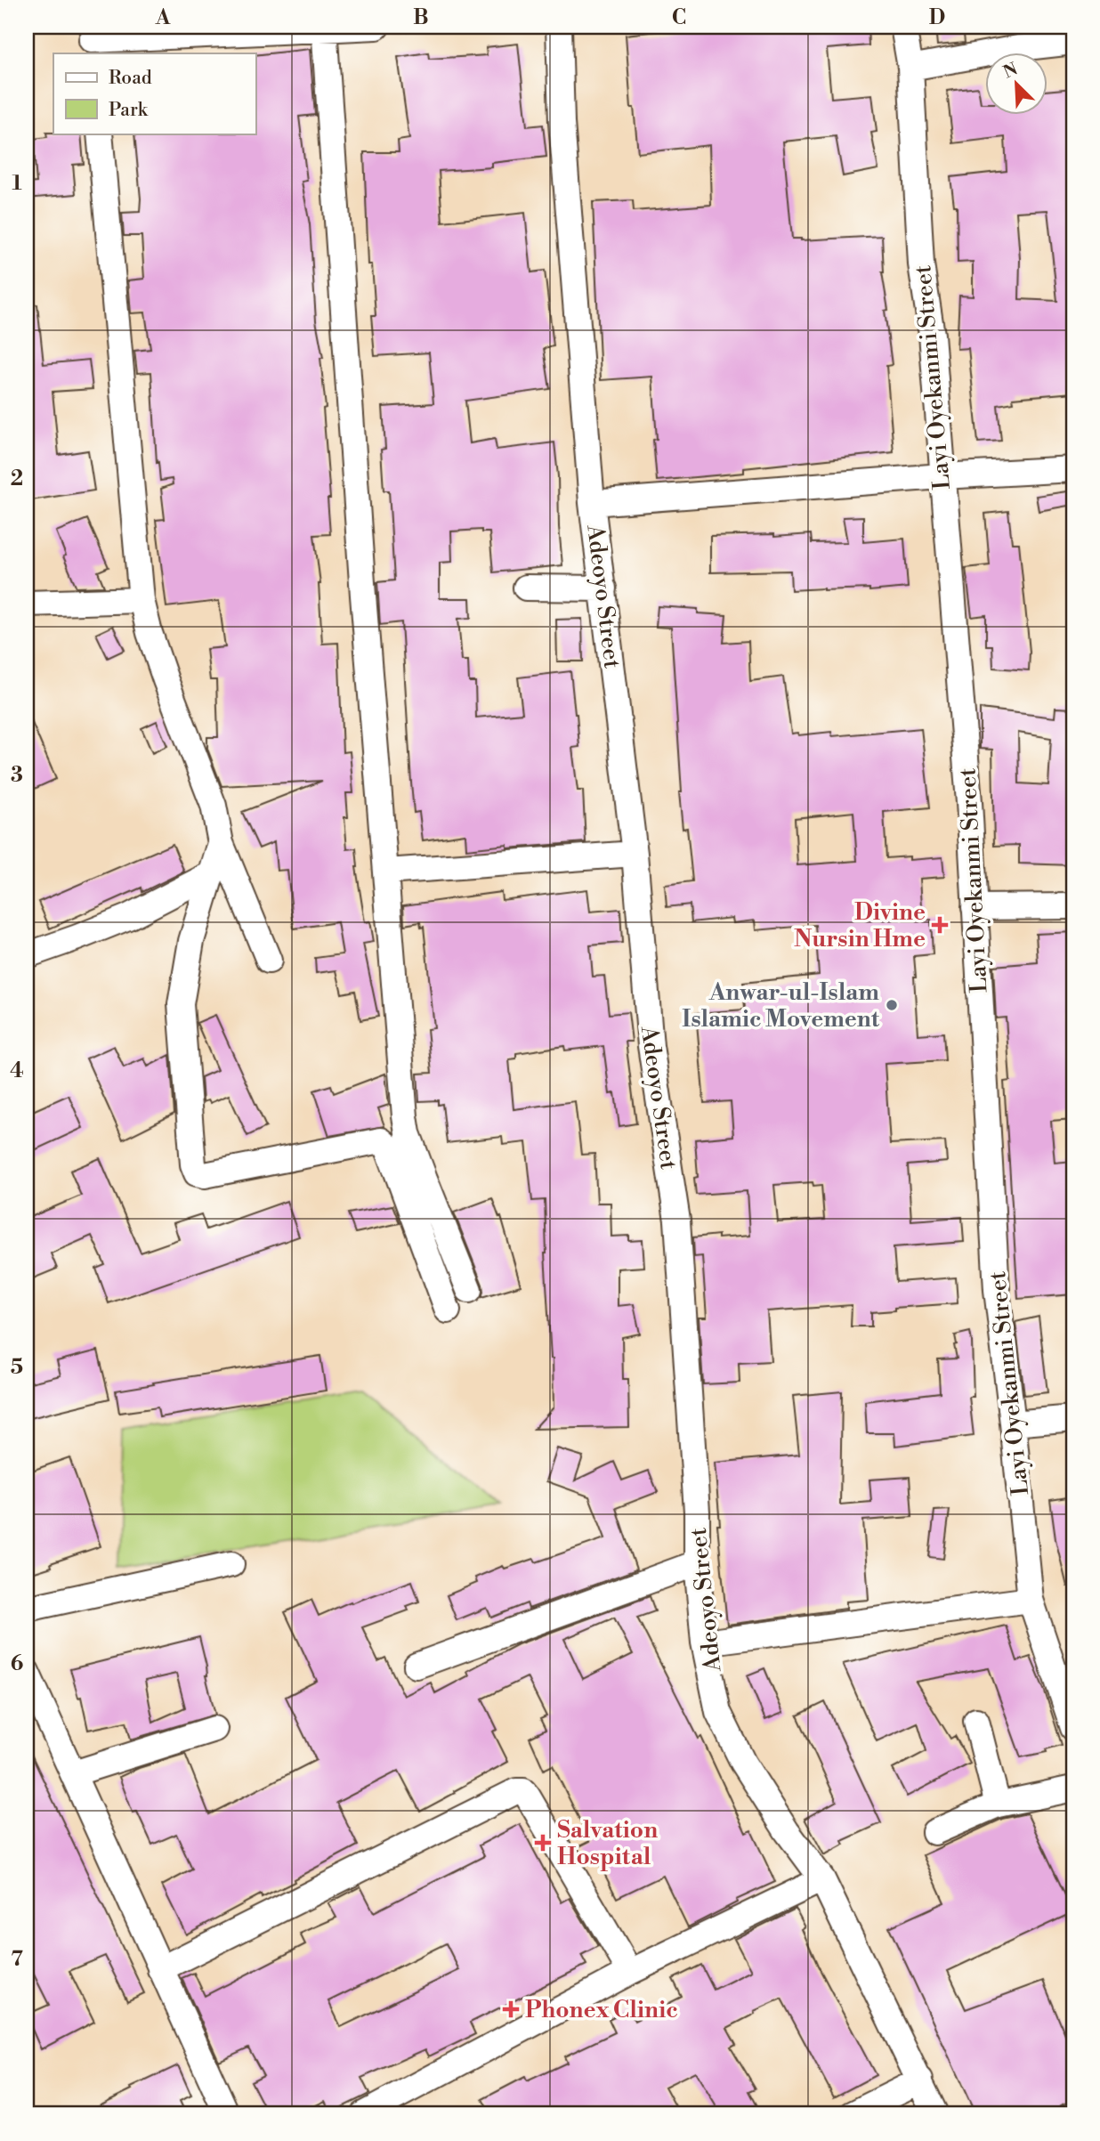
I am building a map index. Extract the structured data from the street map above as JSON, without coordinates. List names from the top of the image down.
{
  "streets": {
    "street": ["Layi Oyekanmi Street", "Adeoyo Street"]
  },
  "places": {
    "health": ["Divine Nursin Hme", "Salvation Hospital", "Phonex Clinic"],
    "other": ["Anwar-ul-Islam Islamic Movement"]
  },
  "legend": ["Road", "Park"],
  "north": "top left",
  "grid": {
    "columns": [
      "A",
      "B",
      "C",
      "D"
    ],
    "rows": [
      "1",
      "2",
      "3",
      "4",
      "5",
      "6",
      "7"
    ]
  }
}
